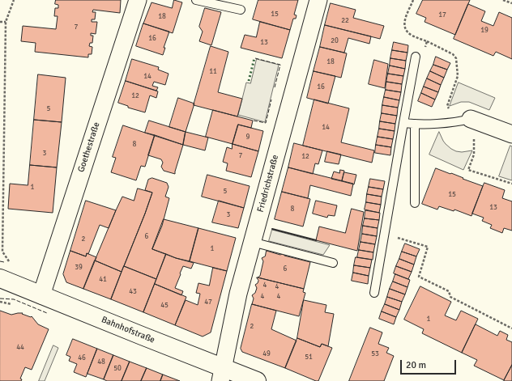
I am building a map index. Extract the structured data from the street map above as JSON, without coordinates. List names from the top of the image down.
{
  "streets": {
    "main road": ["Bahnhofstraße"],
    "street": ["Goethestraße", "Friedrichstraße"]
  },
  "crossings": [
    ["Goethestraße", "Bahnhofstraße"],
    ["Friedrichstraße", "Bahnhofstraße"]
  ],
  "house_numbers": [
    "15",
    "17",
    "18",
    "22",
    "7",
    "19",
    "16",
    "20",
    "13",
    "18",
    "11",
    "14",
    "16",
    "12",
    "5",
    "14",
    "9",
    "8",
    "3",
    "7",
    "12",
    "1",
    "5",
    "15",
    "13",
    "8",
    "3",
    "6",
    "2",
    "1",
    "39",
    "6",
    "41",
    "4",
    "4",
    "43",
    "4",
    "4",
    "47",
    "45",
    "1",
    "2",
    "44",
    "49",
    "53",
    "51",
    "46",
    "48",
    "50"
  ],
  "scale_bar": "20 m"
}
